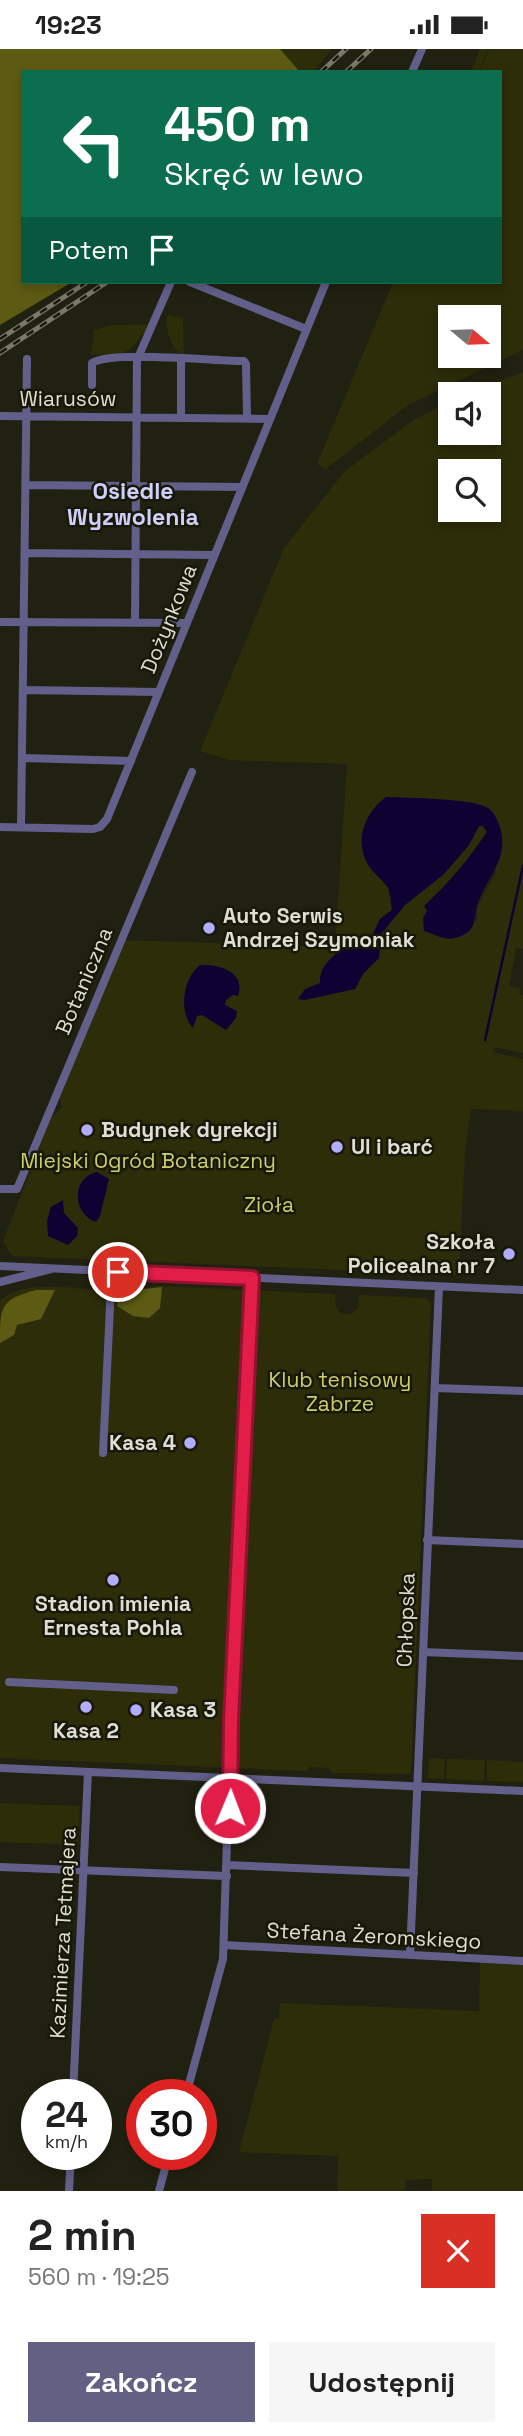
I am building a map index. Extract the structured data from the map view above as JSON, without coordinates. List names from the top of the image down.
{
  "streets": {
    "street": [
      "Wiarusów",
      "Dożynkowa",
      "Botaniczna",
      "Chłopska",
      "Kazimierza Tetmajera",
      "Stefana Żeromskiego"
    ]
  },
  "crossings": [
    ["Wiarusów", "Dożynkowa"],
    ["Chłopska", "Stefana Żeromskiego"]
  ],
  "districts": ["Osiedle Wyzwolenia"],
  "parks": ["Miejski Ogród Botaniczny", "Zioła", "Klub tenisowy Zabrze"],
  "places": [
    "Auto Serwis Andrzej Szymoniak",
    "Budynek dyrekcji",
    "Ul i barć",
    "Szkoła Policealna nr 7",
    "Kasa 4",
    "Stadion imienia Ernesta Pohla",
    "Kasa 2",
    "Kasa 3"
  ],
  "north": "right",
  "page": {
    "status": "19:23",
    "turn": ["450 m", "Skręć w lewo"],
    "then": "Potem",
    "speed": "24 km/h",
    "limit": "30",
    "heading": ["2 min", "560 m · 19:25"],
    "buttons": ["Zakończ", "Udostępnij"]
  }
}
